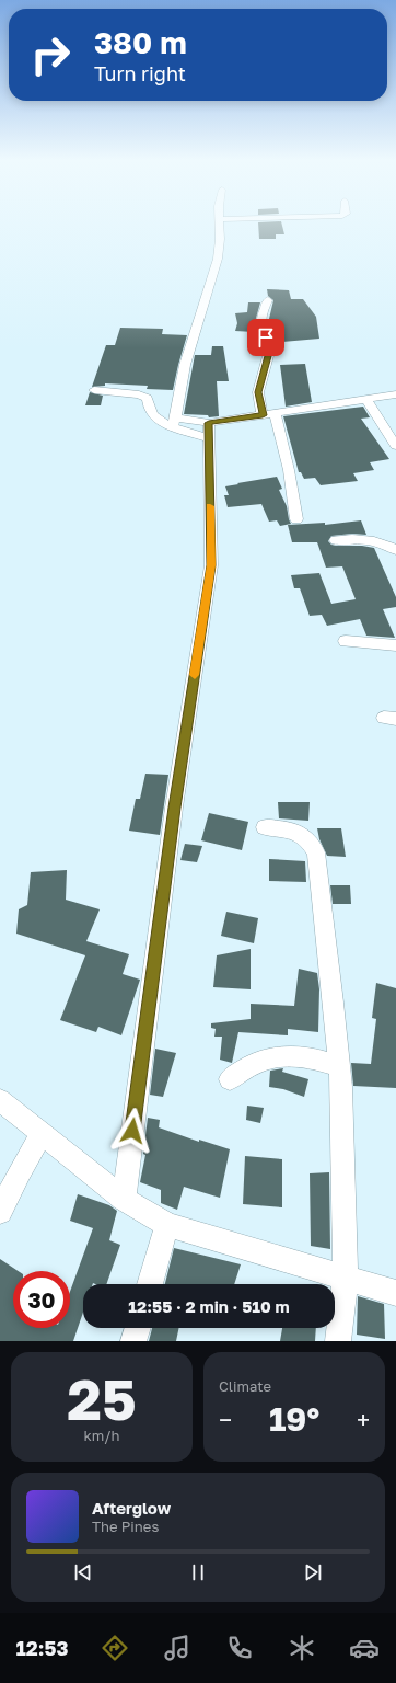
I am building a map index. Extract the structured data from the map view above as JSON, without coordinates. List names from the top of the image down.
{
  "page": {
    "turn": ["380 m", "Turn right"],
    "limit": "30",
    "trip": "12:55 · 2 min · 510 m",
    "tile": [
      ["25", "km/h"],
      "Climate"
    ],
    "heat": ["−", "19°", "+"],
    "song": ["Afterglow", "The Pines"],
    "tabs": "12:53"
  }
}
